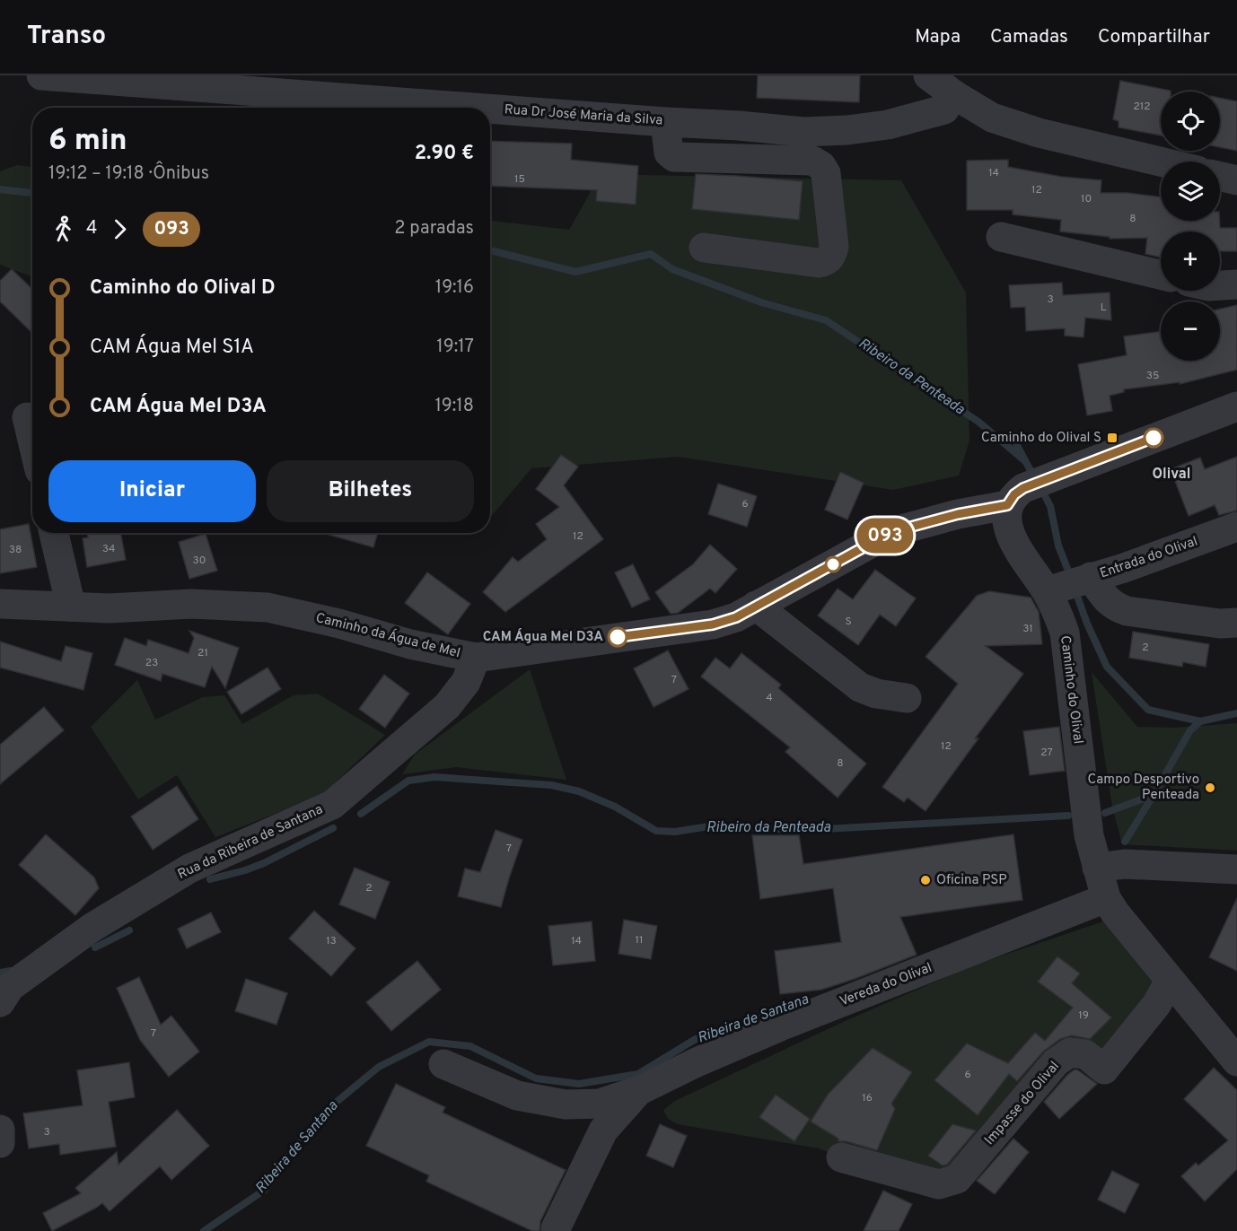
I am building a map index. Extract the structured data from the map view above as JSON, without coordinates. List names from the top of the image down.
{
  "streets": {
    "street": [
      "Rua Dr José Maria da Silva",
      "Entrada do Olival",
      "Caminho da Água de Mel",
      "Caminho do Olival",
      "Rua da Ribeira de Santana",
      "Vereda do Olival",
      "Impasse do Olival"
    ]
  },
  "crossings": [
    ["Caminho da Água de Mel", "Caminho do Olival"],
    ["Caminho da Água de Mel", "Rua da Ribeira de Santana"],
    ["Caminho do Olival", "Vereda do Olival"],
    ["Caminho do Olival", "Impasse do Olival"]
  ],
  "districts": ["Olival"],
  "water": ["Ribeiro da Penteada", "Ribeira de Santana"],
  "places": {
    "transit": ["Caminho do Olival S"],
    "other": ["CAM Água Mel D3A", "Campo Desportivo Penteada", "Oficina PSP"]
  },
  "lines": ["bus line 093"],
  "house_numbers": [
    "212",
    "14",
    "15",
    "12",
    "10",
    "8",
    "3",
    "L",
    "35",
    "6",
    "12",
    "34",
    "38",
    "30",
    "S",
    "31",
    "2",
    "21",
    "23",
    "7",
    "4",
    "12",
    "27",
    "8",
    "7",
    "2",
    "11",
    "13",
    "14",
    "19",
    "7",
    "6",
    "16",
    "3"
  ],
  "page": {
    "header": "Transo",
    "nav": ["Mapa", "Camadas", "Compartilhar"],
    "on_map": "093",
    "map_buttons": ["+", "−"],
    "heading": ["6 min", "19:12 – 19:18 · Ônibus", "2.90 €"],
    "legs": ["4", "093", "2 paradas"],
    "list": [
      {
        "name": "Caminho do Olival D",
        "value": "19:16"
      },
      {
        "name": "CAM Água Mel S1A",
        "value": "19:17"
      },
      {
        "name": "CAM Água Mel D3A",
        "value": "19:18"
      }
    ],
    "buttons": ["Iniciar", "Bilhetes"]
  }
}
